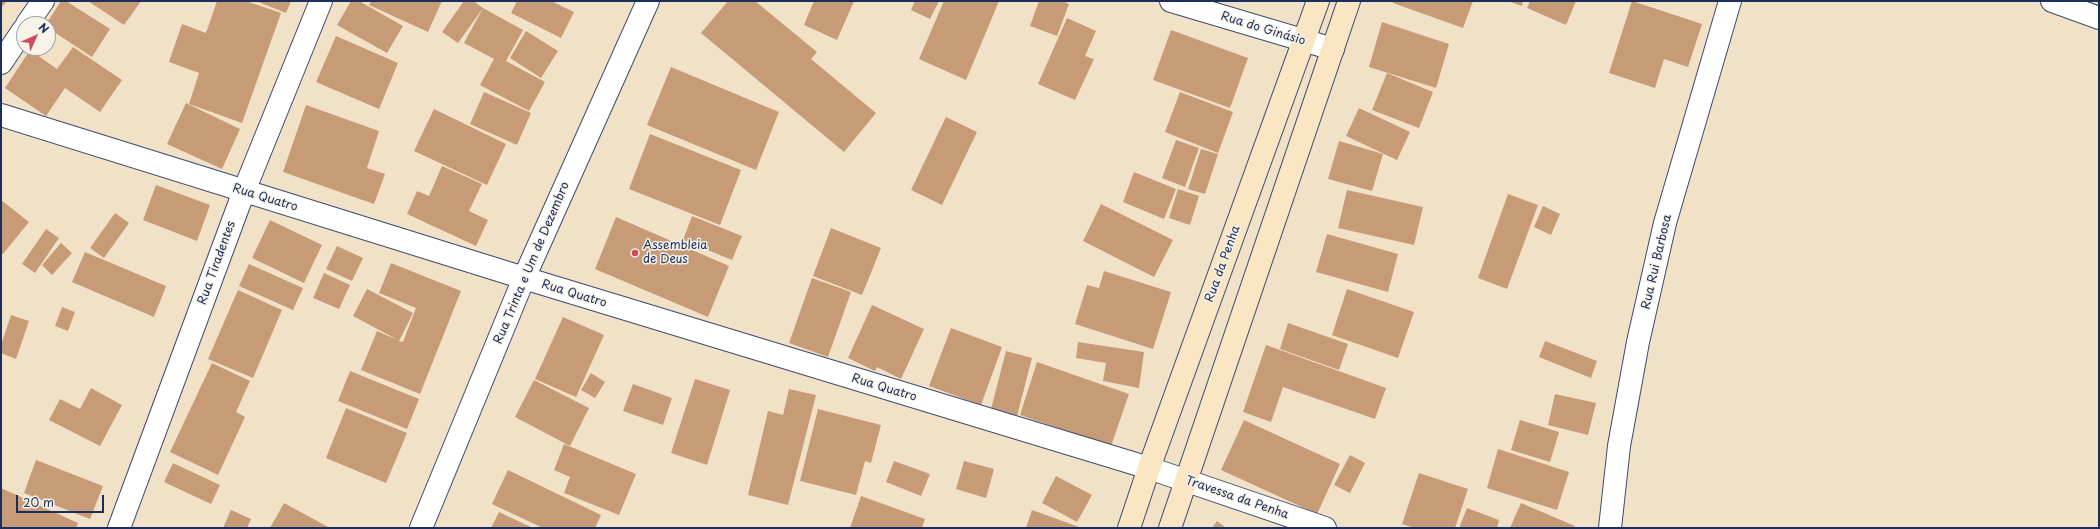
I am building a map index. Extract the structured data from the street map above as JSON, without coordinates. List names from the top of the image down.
{
  "streets": {
    "street": [
      "Rua do Ginásio",
      "Rua Quatro",
      "Rua Rui Barbosa",
      "Rua Tiradentes",
      "Rua Trinta e Um de Dezembro",
      "Rua da Penha",
      "Travessa da Penha"
    ]
  },
  "crossings": [
    ["Rua do Ginásio", "Rua da Penha"],
    ["Rua Quatro", "Rua Tiradentes"],
    ["Rua Quatro", "Rua Trinta e Um de Dezembro"],
    ["Rua Quatro", "Rua da Penha"],
    ["Rua Quatro", "Travessa da Penha"],
    ["Rua da Penha", "Travessa da Penha"]
  ],
  "places": ["Assembleia de Deus"],
  "scale_bar": "20 m",
  "north": "top right"
}
